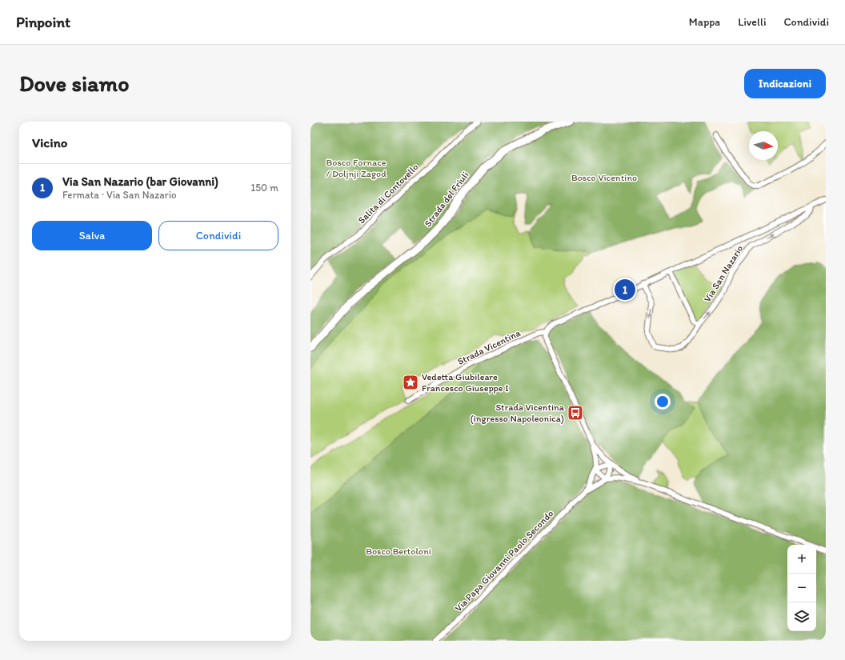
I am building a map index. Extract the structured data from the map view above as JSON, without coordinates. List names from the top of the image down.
{
  "streets": {
    "main road": ["Strada del Friuli"],
    "street": [
      "Salita di Contovello",
      "Via San Nazario",
      "Strada Vicentina",
      "Via Papa Giovanni Paolo Secondo"
    ]
  },
  "crossings": [
    ["Via San Nazario", "Strada Vicentina"]
  ],
  "parks": ["Bosco Fornace / Doljnji Zagod", "Bosco Vicentino", "Bosco Bertoloni"],
  "places": {
    "place": ["Vedetta Giubileare Francesco Giuseppe I"],
    "bus stop": ["Strada Vicentina (ingresso Napoleonica)"]
  },
  "north": "right",
  "page": {
    "header": "Pinpoint",
    "nav": ["Mappa", "Livelli", "Condividi"],
    "buttons": [
      "Indicazioni",
      ["Salva", "Condividi"]
    ],
    "title": "Dove siamo",
    "heading": "Vicino",
    "list": [
      {
        "mark": "1",
        "name": "Via San Nazario (bar Giovanni)",
        "note": "Fermata · Via San Nazario",
        "value": "150 m"
      }
    ],
    "pins": "1",
    "map_buttons": ["+", "−"]
  }
}
